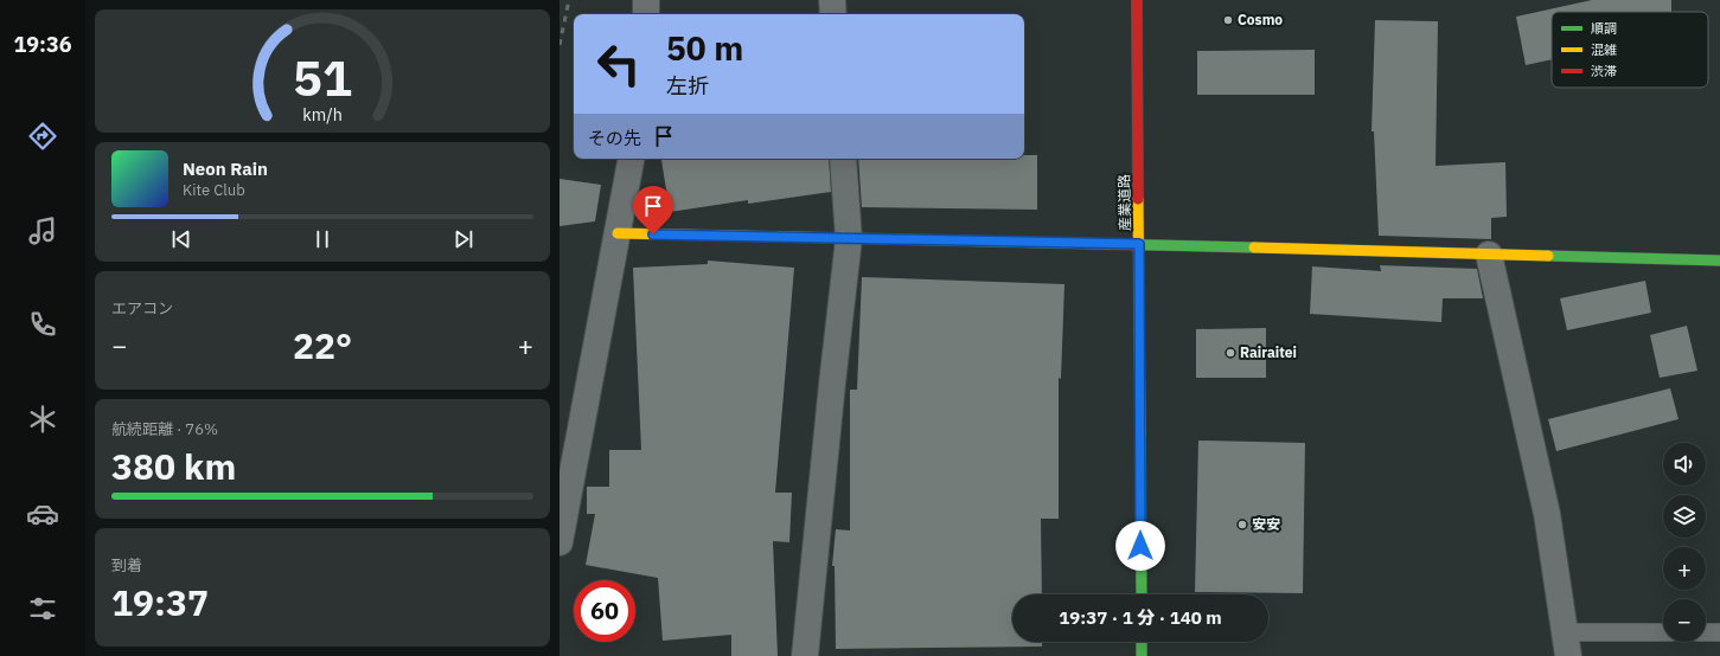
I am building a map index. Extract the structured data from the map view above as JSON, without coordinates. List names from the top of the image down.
{
  "streets": {
    "street": ["産業道路"]
  },
  "places": ["Cosmo", "Rairaitei", "安安"],
  "legend": ["順調", "混雑", "渋滞"],
  "page": {
    "tabs": "19:36",
    "turn": ["50 m", "左折"],
    "then": "その先",
    "song": ["Neon Rain", "Kite Club"],
    "tile": [
      "エアコン",
      ["航続距離 · 76%", "380 km"],
      ["到着", "19:37"]
    ],
    "heat": ["−", "22°", "+"],
    "map_buttons": ["+", "−"],
    "limit": "60",
    "trip": "19:37 · 1 分 · 140 m",
    "gauge": ["51", "km/h"]
  }
}
